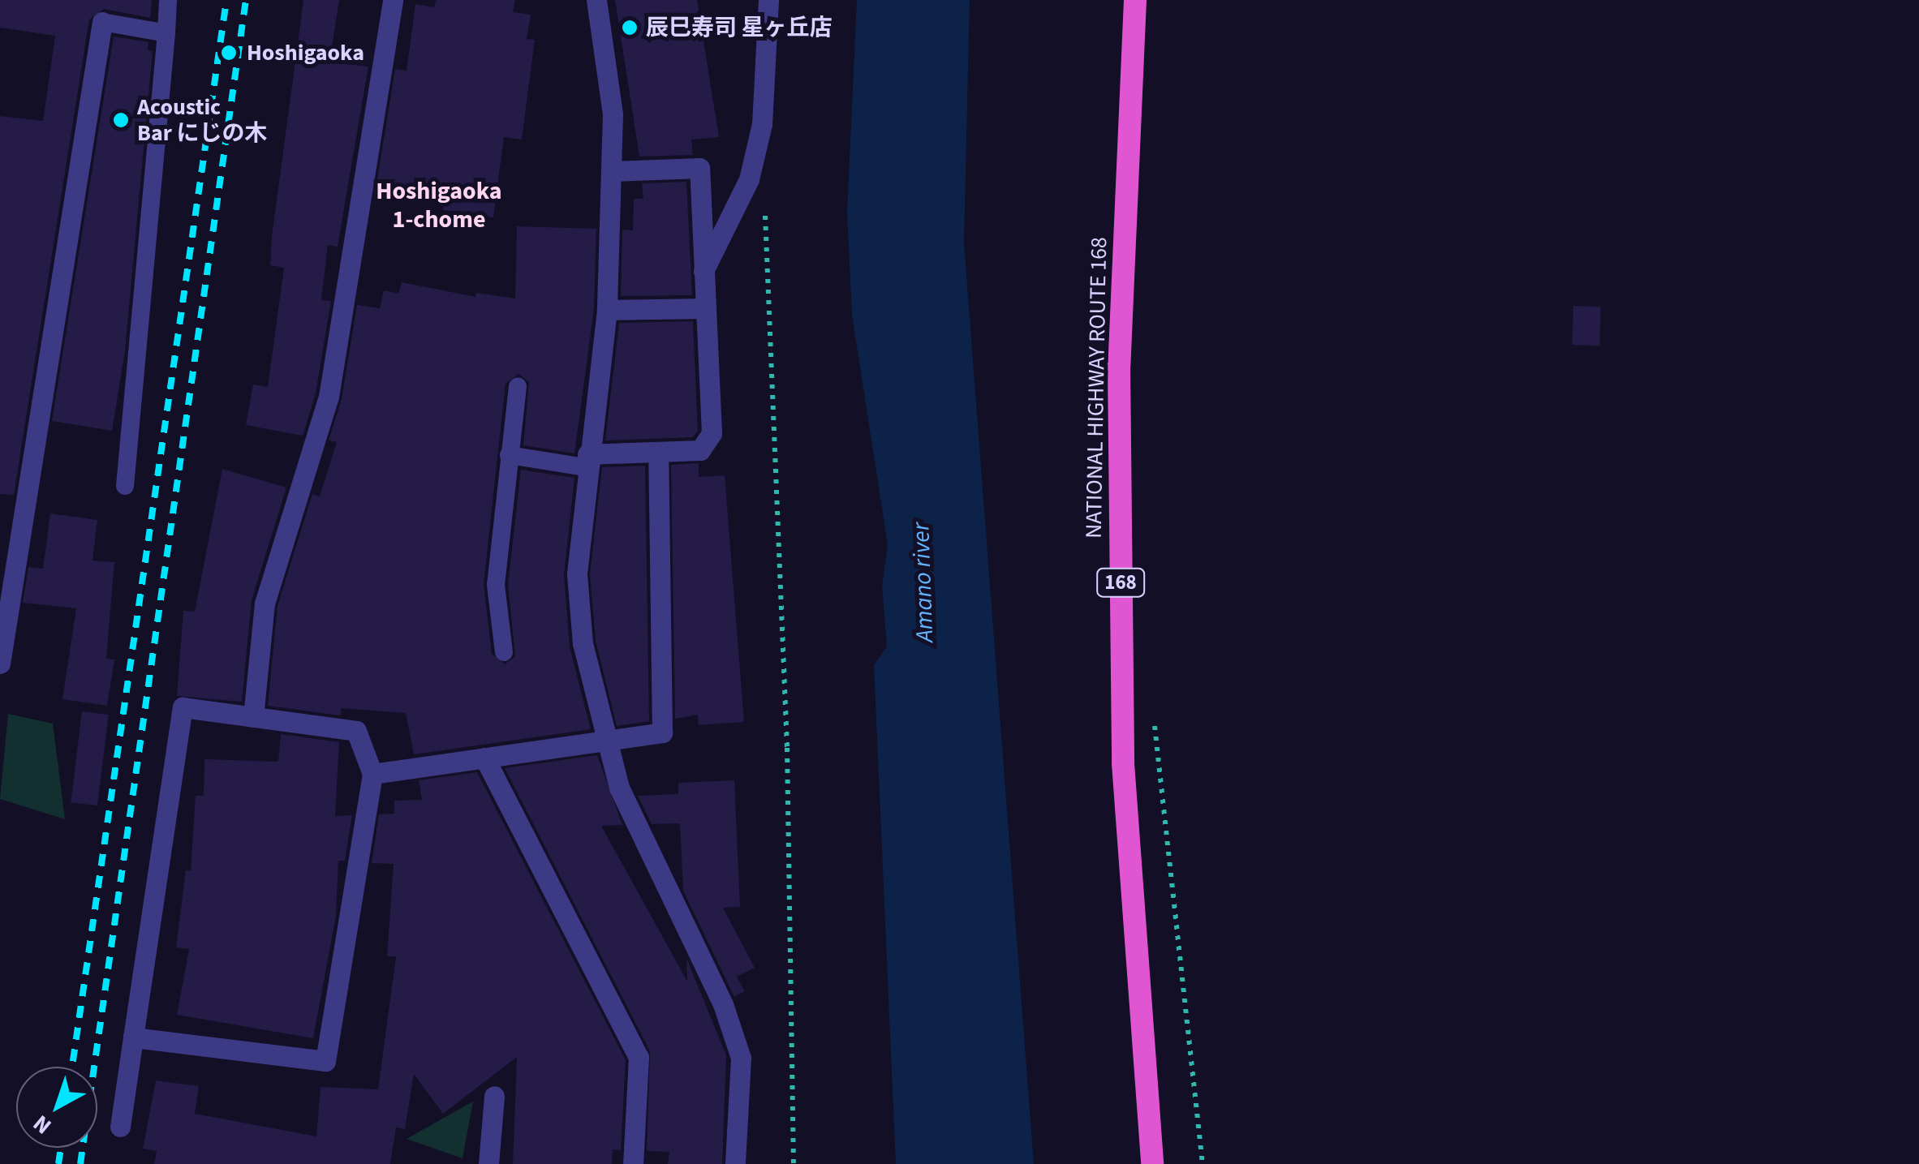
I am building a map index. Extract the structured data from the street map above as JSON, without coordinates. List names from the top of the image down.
{
  "streets": {
    "highway": ["NATIONAL HIGHWAY ROUTE 168", "168"]
  },
  "districts": ["Hoshigaoka 1-chome"],
  "water": ["Amano river"],
  "places": ["辰巳寿司 星ヶ丘店", "Hoshigaoka", "Acoustic Bar にじの木"],
  "north": "bottom left"
}
